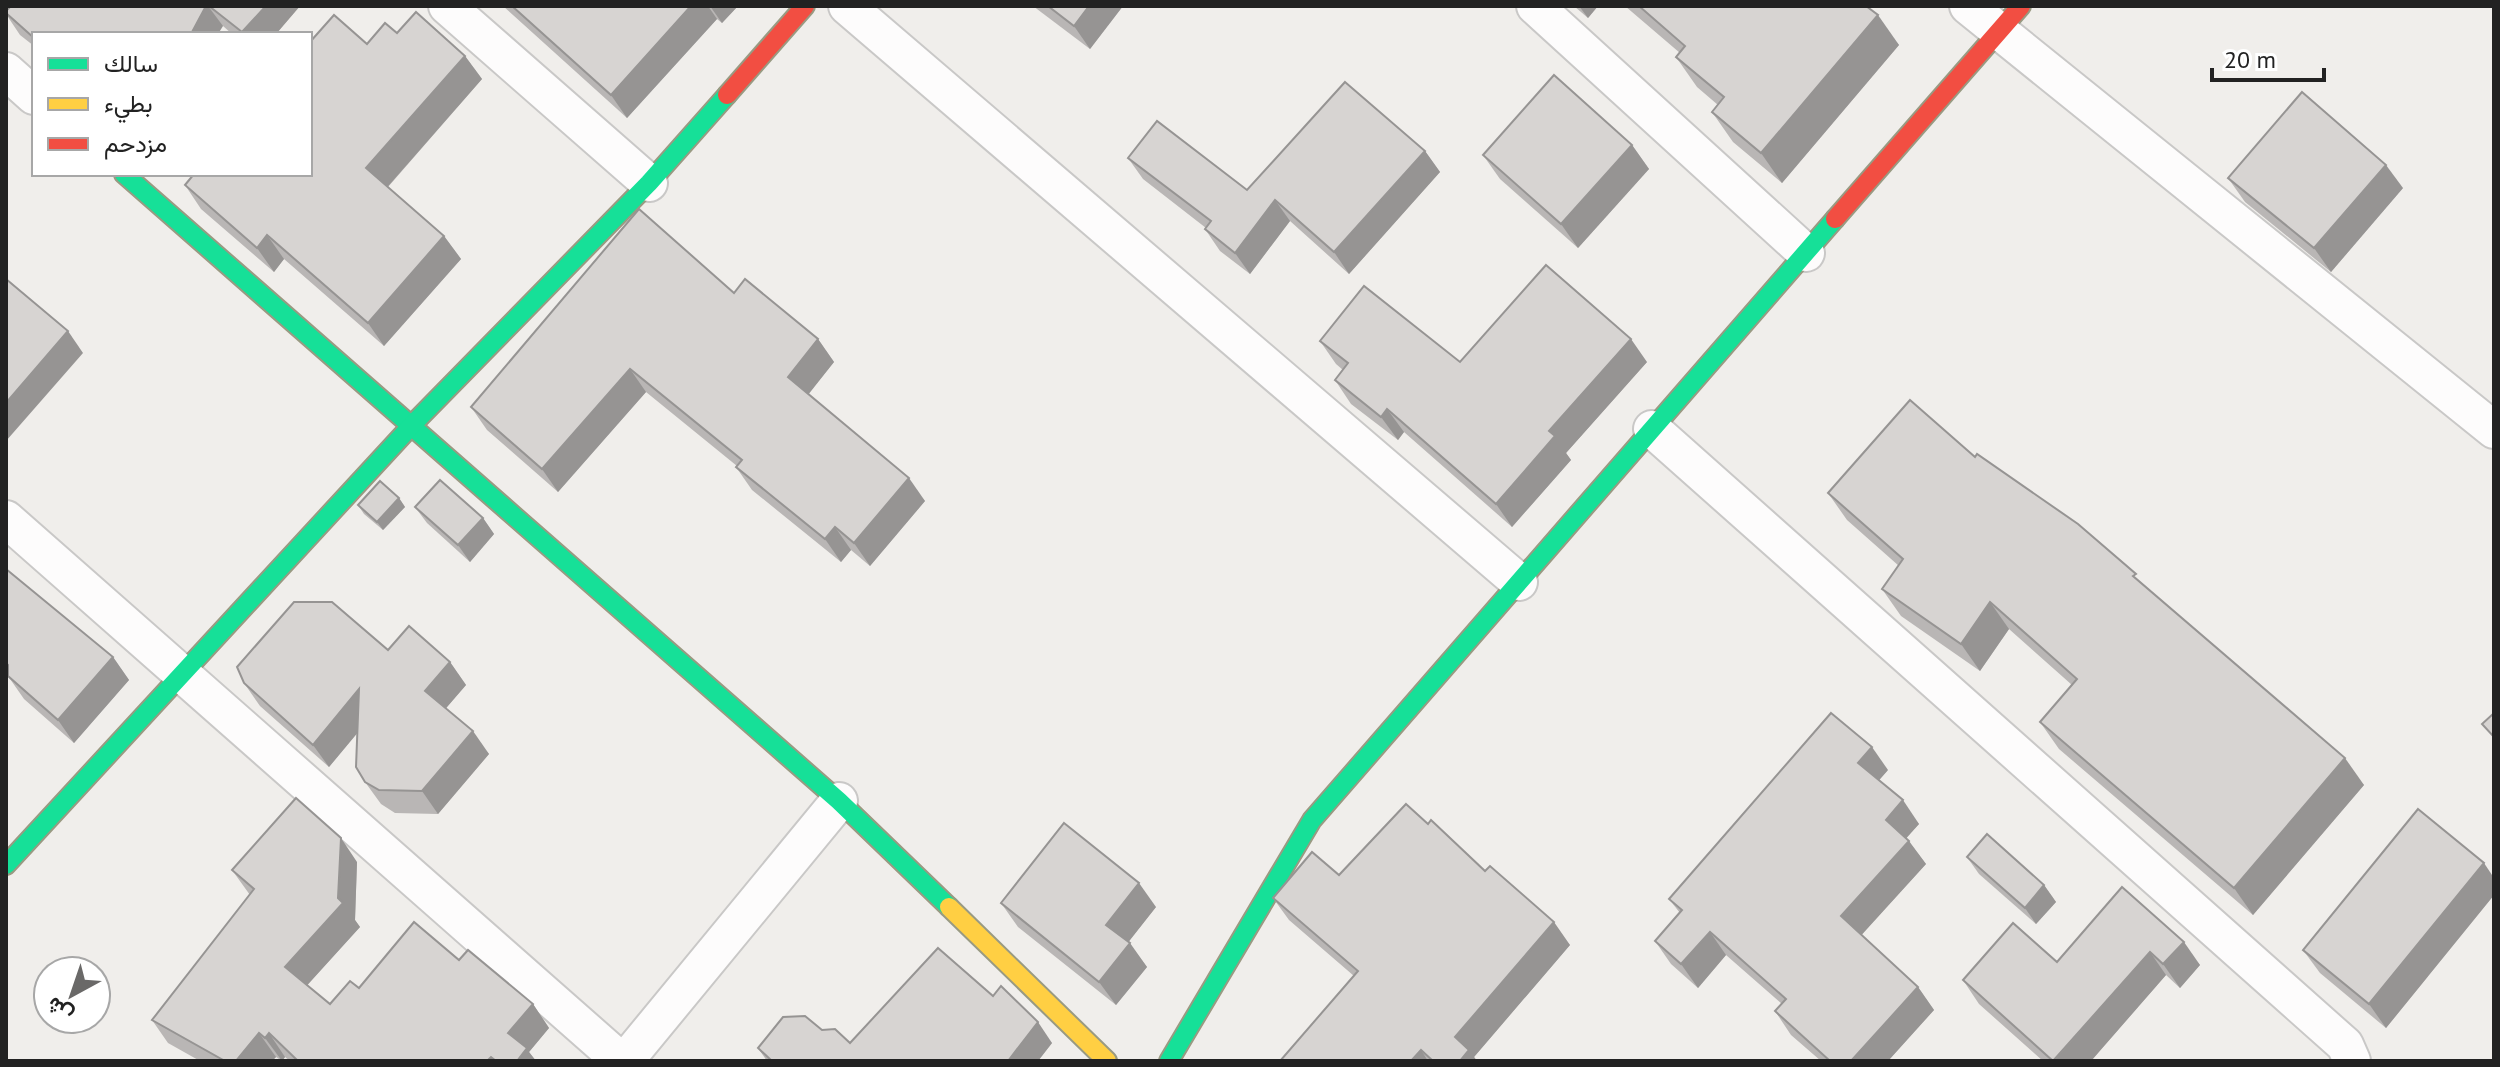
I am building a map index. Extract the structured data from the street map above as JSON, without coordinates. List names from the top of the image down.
{
  "legend": ["سالك", "بطيء", "مزدحم"],
  "scale_bar": "20 m",
  "north": "bottom left"
}
